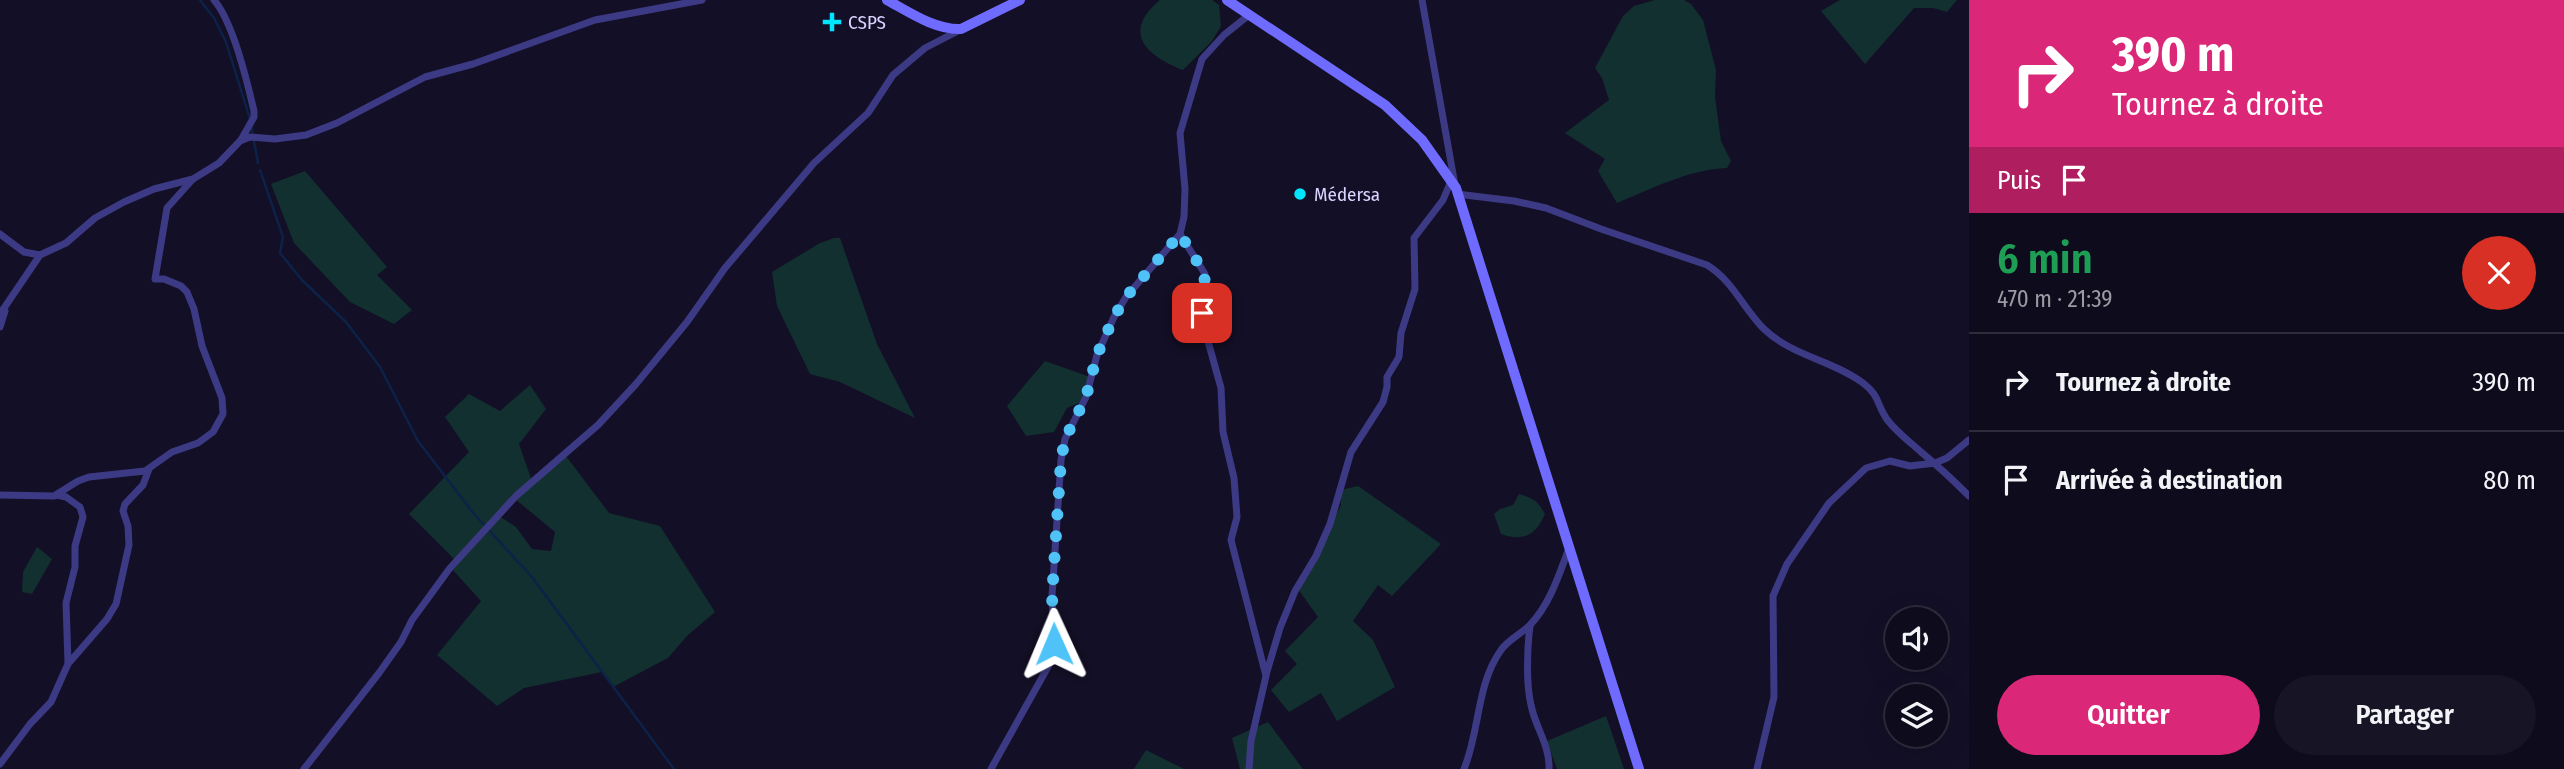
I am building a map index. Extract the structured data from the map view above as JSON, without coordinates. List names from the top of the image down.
{
  "places": {
    "health": ["CSPS"],
    "other": ["Médersa"]
  },
  "page": {
    "turn": ["390 m", "Tournez à droite"],
    "then": "Puis",
    "heading": ["6 min", "470 m · 21:39"],
    "list": [
      {
        "name": "Tournez à droite",
        "value": "390 m"
      },
      {
        "name": "Arrivée à destination",
        "value": "80 m"
      }
    ],
    "buttons": ["Quitter", "Partager"]
  }
}
